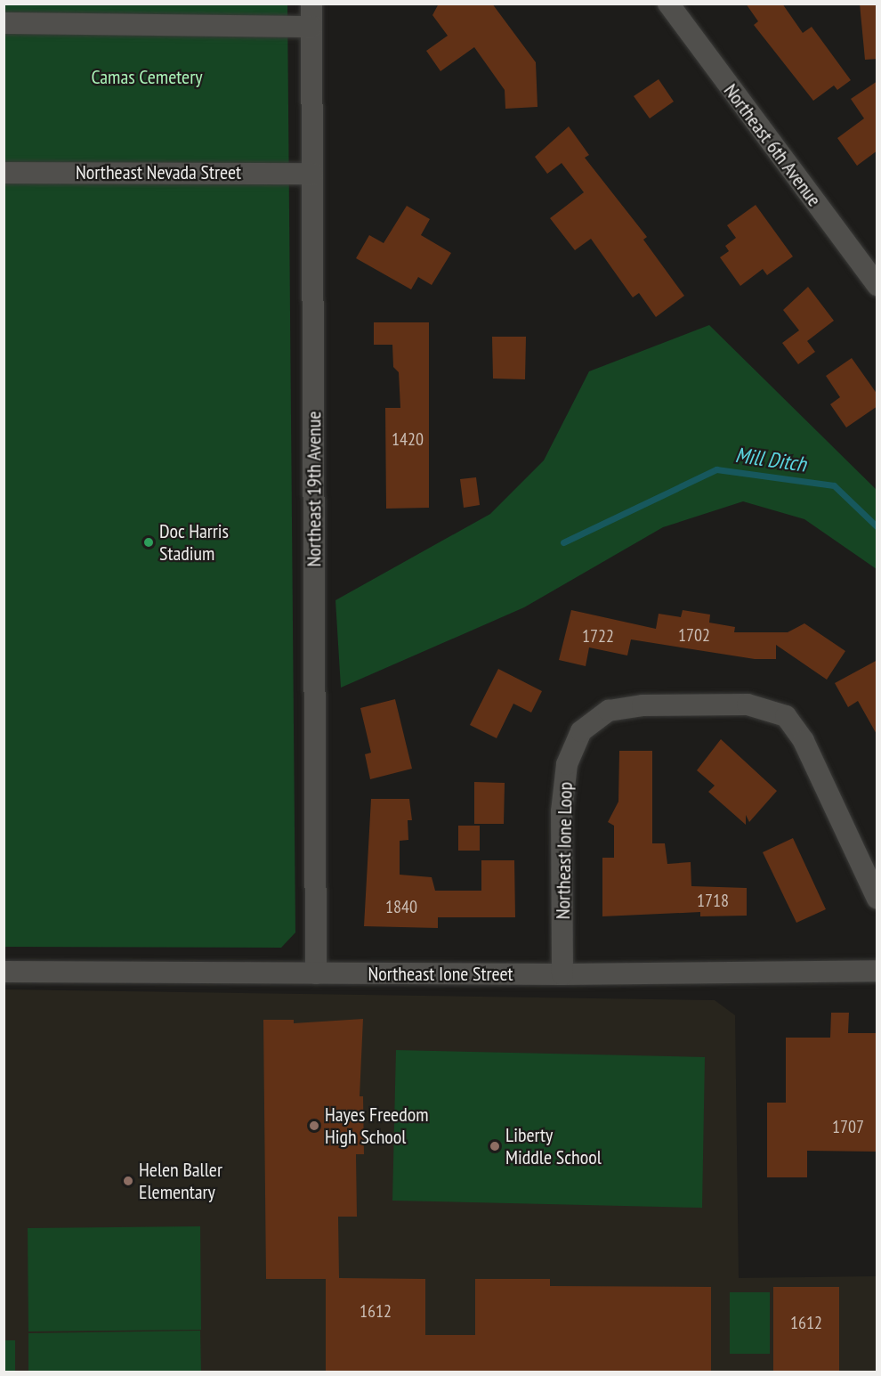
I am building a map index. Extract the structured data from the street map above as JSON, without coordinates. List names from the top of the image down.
{
  "streets": {
    "street": [
      "Northeast 6th Avenue",
      "Northeast Nevada Street",
      "Northeast 19th Avenue",
      "Northeast Ione Loop",
      "Northeast Ione Street"
    ]
  },
  "crossings": [
    ["Northeast Nevada Street", "Northeast 19th Avenue"],
    ["Northeast 19th Avenue", "Northeast Ione Street"],
    ["Northeast Ione Loop", "Northeast Ione Street"]
  ],
  "water": ["Mill Ditch"],
  "parks": ["Camas Cemetery"],
  "places": [
    "Doc Harris Stadium",
    "Hayes Freedom High School",
    "Liberty Middle School",
    "Helen Baller Elementary"
  ],
  "house_numbers": [
    "1420",
    "1702",
    "1722",
    "1718",
    "1840",
    "1707",
    "1612",
    "1612"
  ]
}
